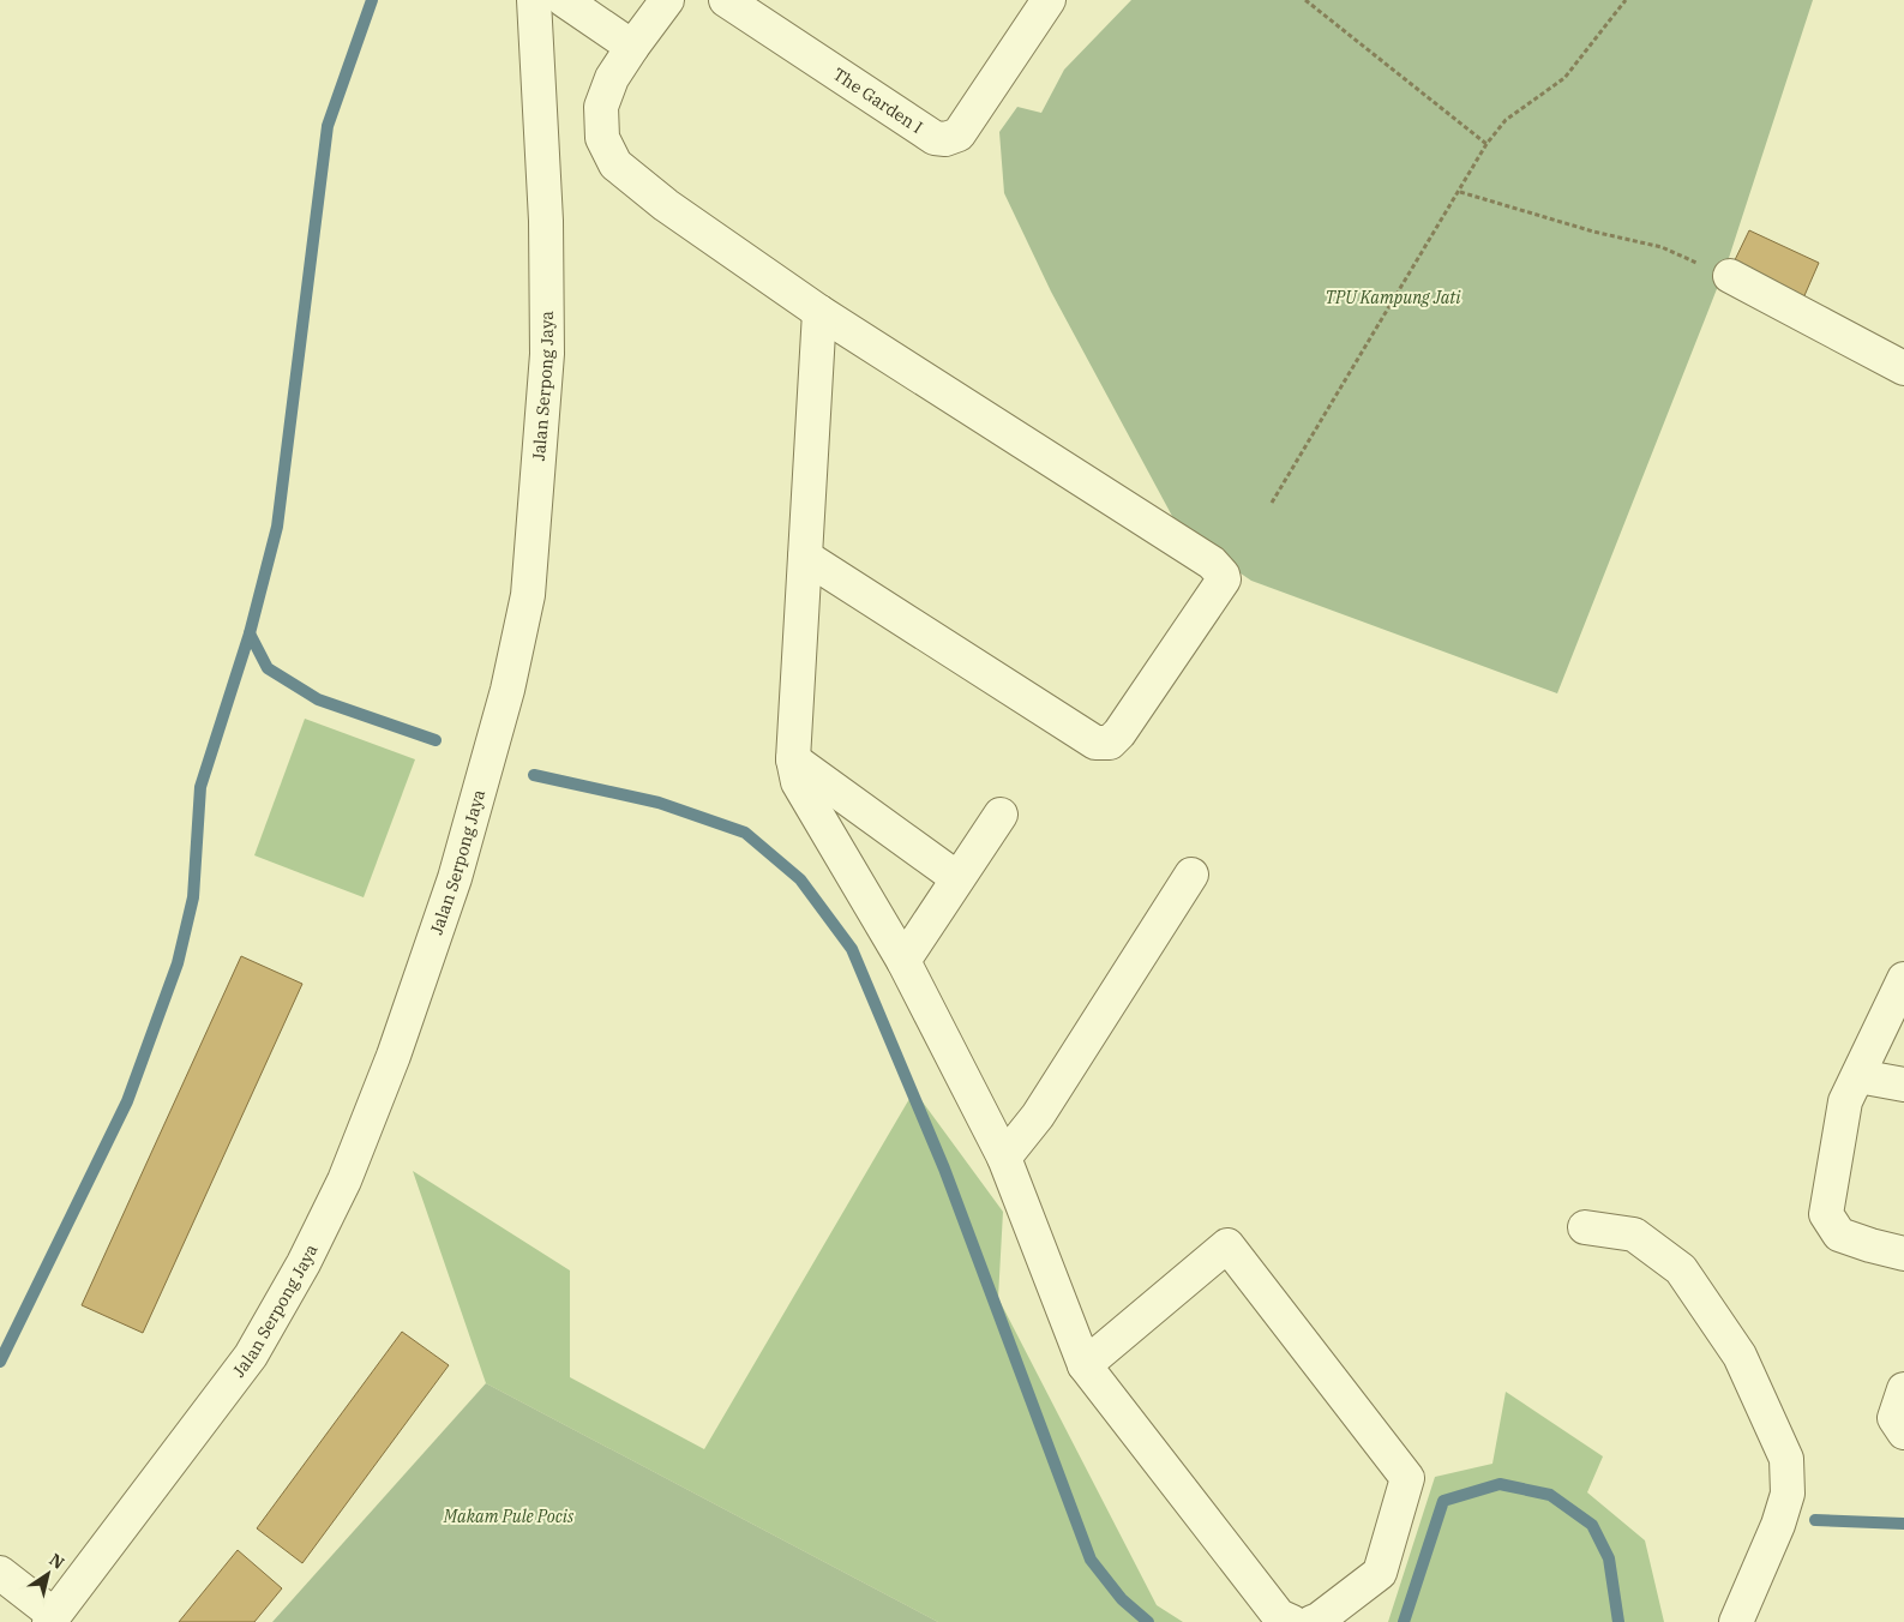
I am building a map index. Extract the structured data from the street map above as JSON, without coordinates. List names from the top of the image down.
{
  "streets": {
    "street": ["The Garden I", "Jalan Serpong Jaya"]
  },
  "parks": ["TPU Kampung Jati", "Makam Pule Pocis"],
  "north": "top right"
}
